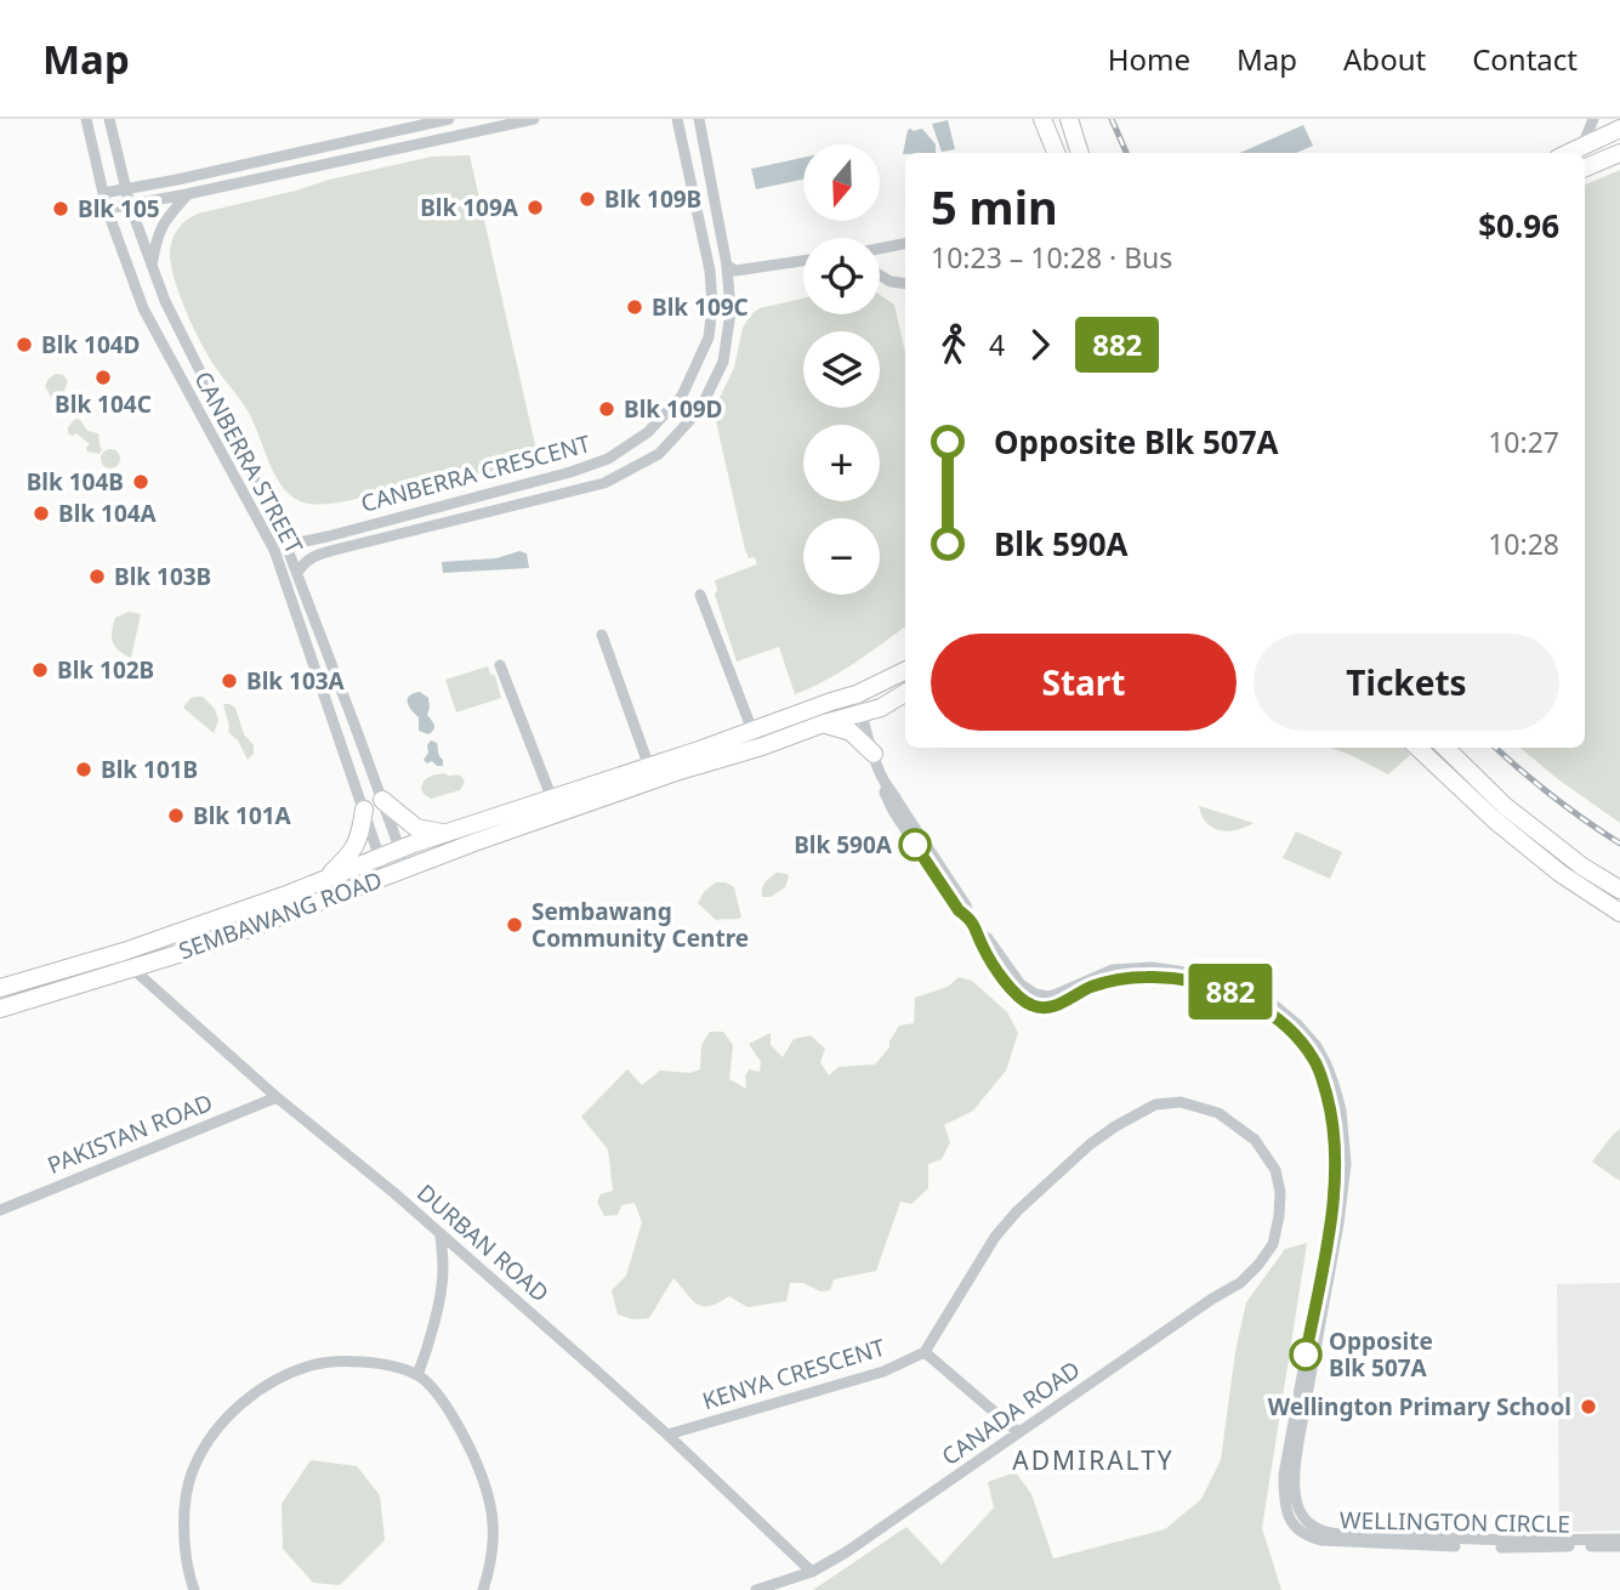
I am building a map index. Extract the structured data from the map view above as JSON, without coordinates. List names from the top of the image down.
{
  "streets": {
    "main road": ["SEMBAWANG ROAD"],
    "street": [
      "CANBERRA STREET",
      "CANBERRA CRESCENT",
      "PAKISTAN ROAD",
      "DURBAN ROAD",
      "KENYA CRESCENT",
      "CANADA ROAD",
      "WELLINGTON CIRCLE"
    ]
  },
  "crossings": [
    ["CANBERRA STREET", "CANBERRA CRESCENT"],
    ["CANBERRA STREET", "SEMBAWANG ROAD"],
    ["SEMBAWANG ROAD", "DURBAN ROAD"],
    ["PAKISTAN ROAD", "DURBAN ROAD"],
    ["DURBAN ROAD", "KENYA CRESCENT"],
    ["DURBAN ROAD", "CANADA ROAD"],
    ["KENYA CRESCENT", "CANADA ROAD"]
  ],
  "districts": ["ADMIRALTY"],
  "places": [
    "Blk 109B",
    "Blk 109A",
    "Blk 105",
    "Blk 109C",
    "Blk 104D",
    "Blk 104C",
    "Blk 109D",
    "Blk 104B",
    "Blk 104A",
    "Blk 103B",
    "Blk 102B",
    "Blk 103A",
    "Blk 101B",
    "Blk 101A",
    "Blk 590A",
    "Sembawang Community Centre",
    "Opposite Blk 507A",
    "Wellington Primary School"
  ],
  "lines": ["bus line 882"],
  "north": "bottom",
  "page": {
    "header": "Map",
    "nav": [
      "Home",
      "Map",
      "About",
      "Contact"
    ],
    "on_map": "882",
    "map_buttons": ["+", "−"],
    "heading": ["5 min", "10:23 – 10:28 · Bus", "$0.96"],
    "legs": ["4", "882"],
    "list": [
      {
        "name": "Opposite Blk 507A",
        "value": "10:27"
      },
      {
        "name": "Blk 590A",
        "value": "10:28"
      }
    ],
    "buttons": ["Start", "Tickets"]
  }
}
